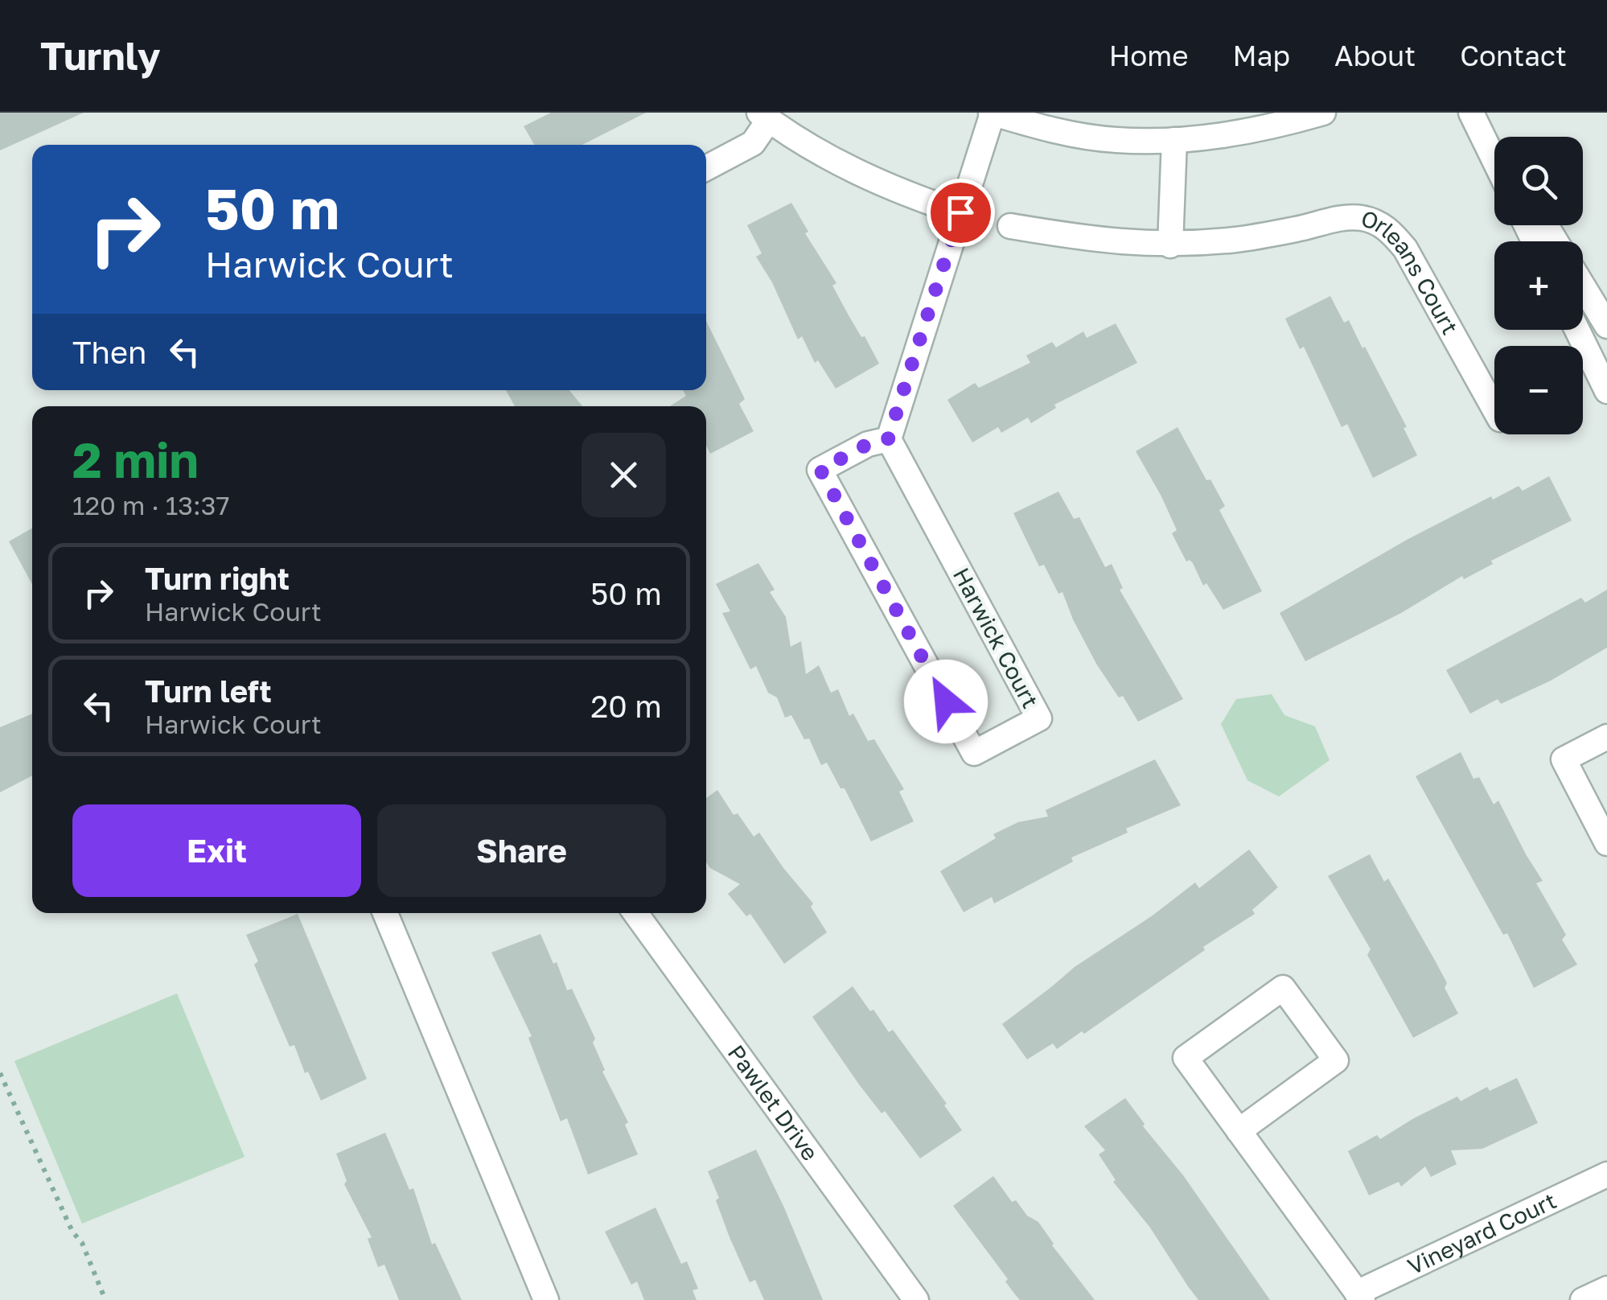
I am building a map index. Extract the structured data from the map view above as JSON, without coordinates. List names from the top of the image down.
{
  "streets": {
    "street": [
      "Orleans Court",
      "Harwick Court",
      "Pawlet Drive",
      "Vineyard Court"
    ]
  },
  "page": {
    "header": "Turnly",
    "nav": [
      "Home",
      "Map",
      "About",
      "Contact"
    ],
    "map_buttons": ["+", "−"],
    "turn": ["50 m", "Harwick Court"],
    "then": "Then",
    "heading": ["2 min", "120 m · 13:37"],
    "list": [
      {
        "name": "Turn right",
        "note": "Harwick Court",
        "value": "50 m"
      },
      {
        "name": "Turn left",
        "note": "Harwick Court",
        "value": "20 m"
      }
    ],
    "buttons": ["Exit", "Share"]
  }
}
